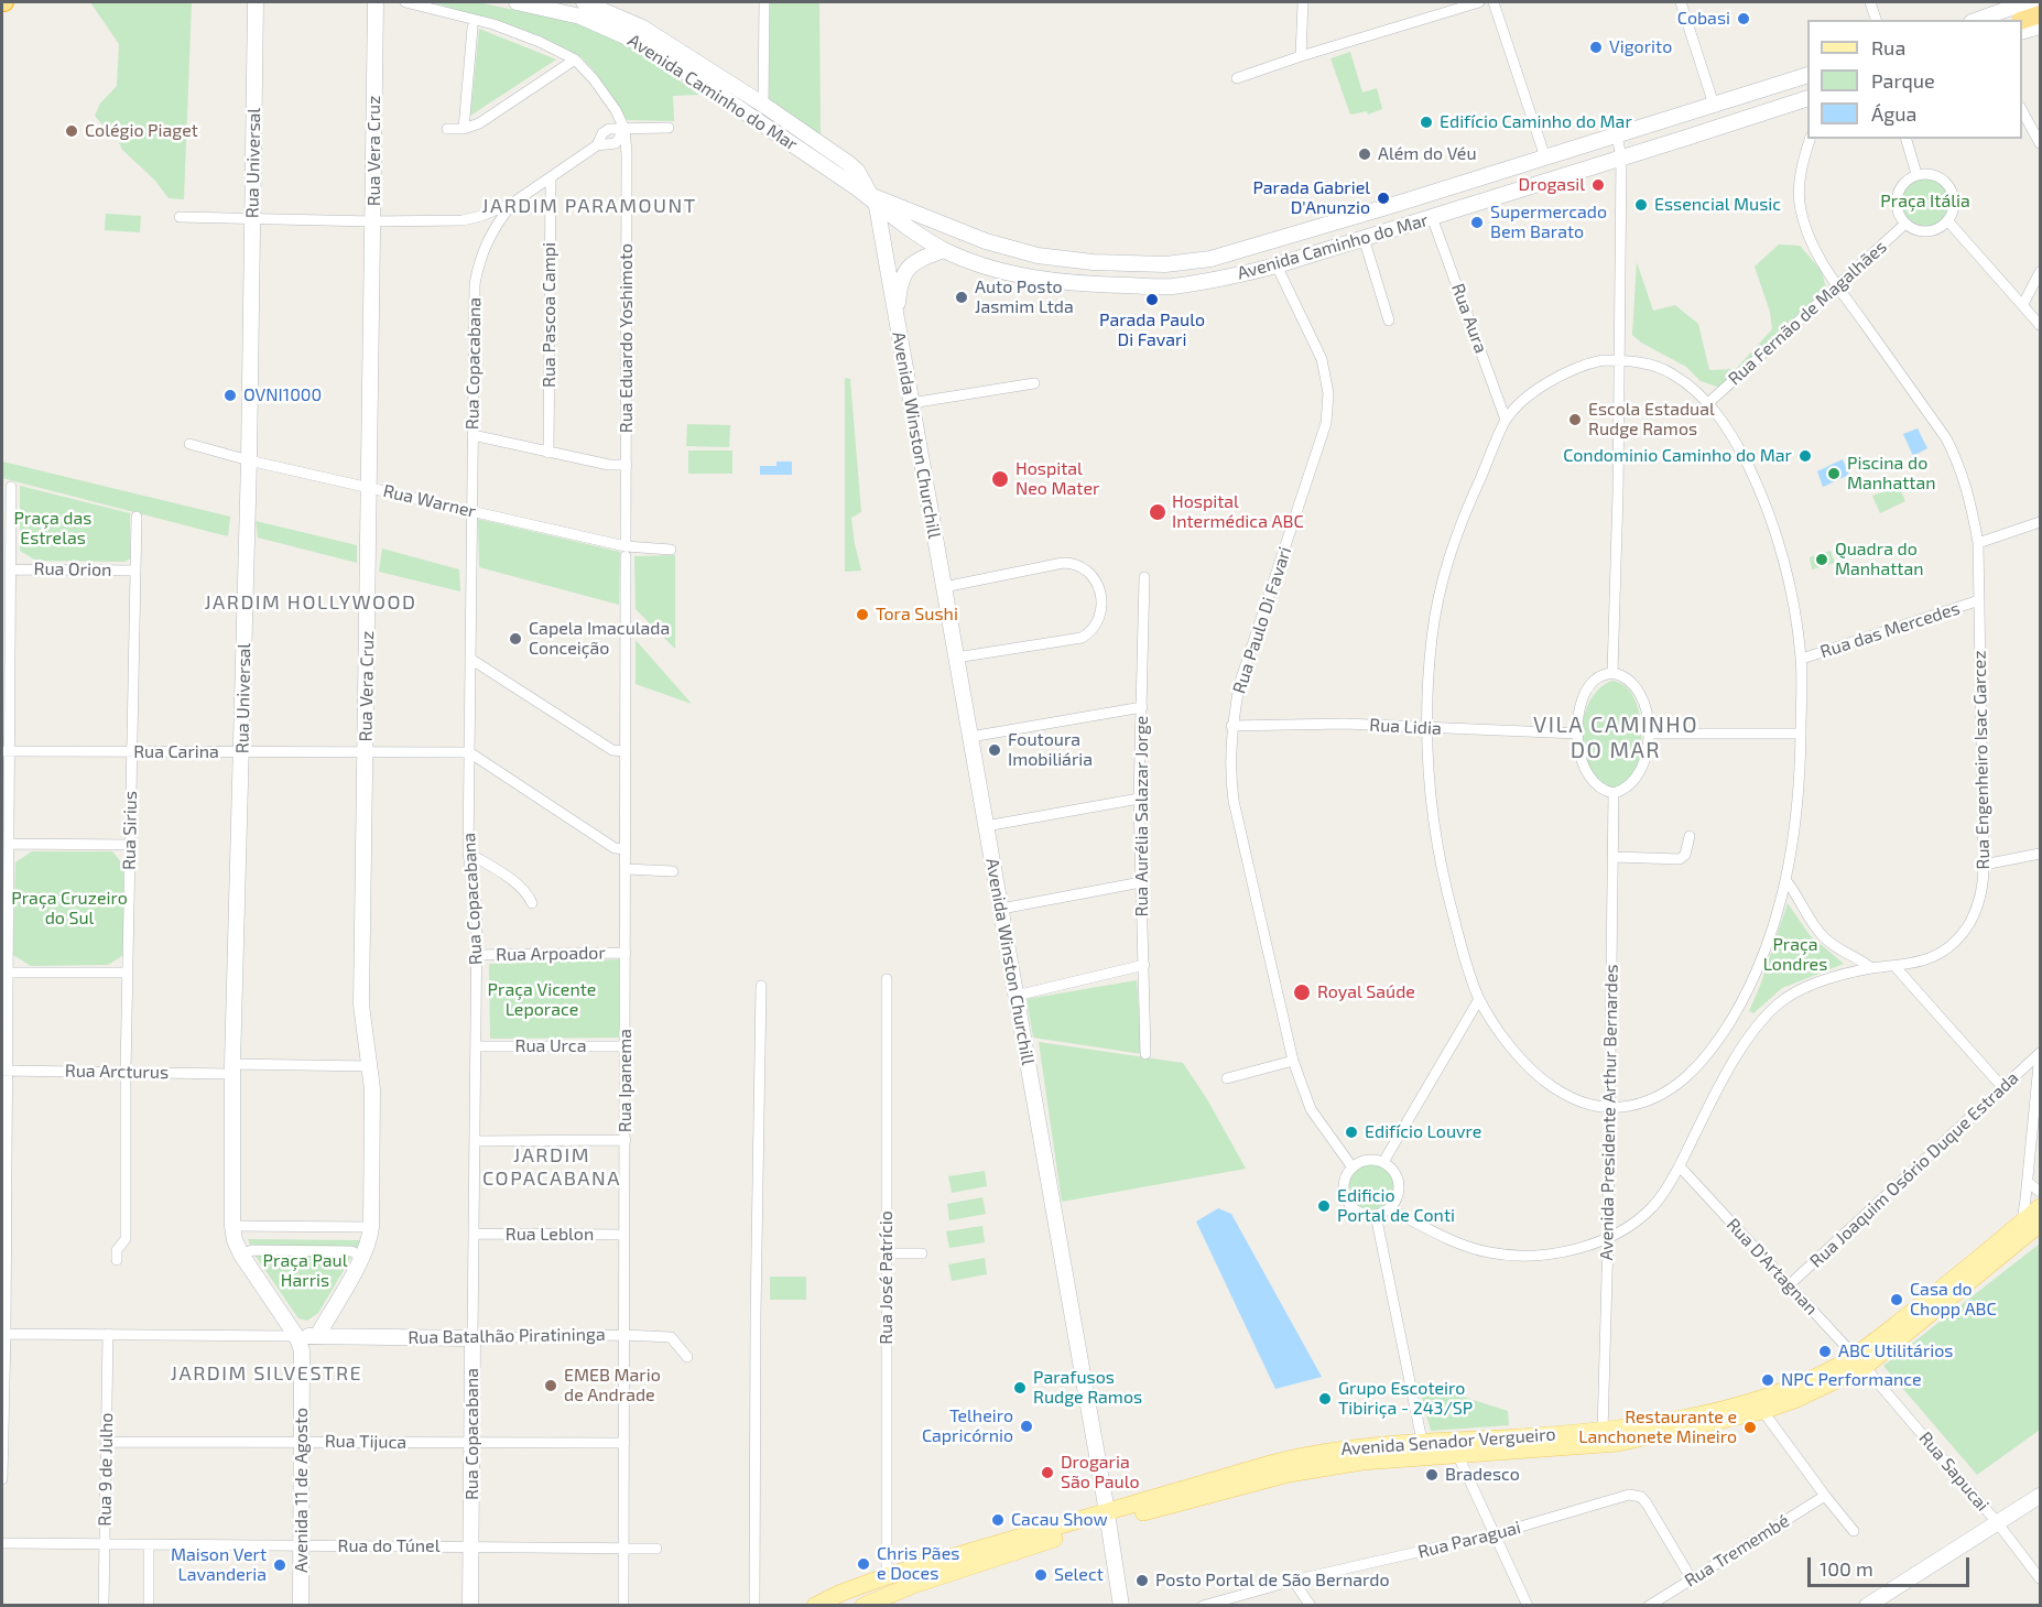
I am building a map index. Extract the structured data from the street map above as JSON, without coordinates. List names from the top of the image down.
{
  "streets": {
    "main road": ["Avenida Senador Vergueiro"],
    "street": [
      "Avenida Caminho do Mar",
      "Rua Vera Cruz",
      "Rua Universal",
      "Rua Fernão de Magalhães",
      "Rua Pascoa Campi",
      "Rua Aura",
      "Rua Eduardo Yoshimoto",
      "Rua Copacabana",
      "Avenida Winston Churchill",
      "Rua Warner",
      "Rua Orion",
      "Rua Paulo Di Favari",
      "Rua das Mercedes",
      "Rua Lidia",
      "Rua Carina",
      "Rua Engenheiro Isac Garcez",
      "Rua Aurélia Salazar Jorge",
      "Rua Sirius",
      "Rua Arpoador",
      "Rua Urca",
      "Rua Arcturus",
      "Rua Ipanema",
      "Avenida Presidente Arthur Bernardes",
      "Rua Joaquim Osório Duque Estrada",
      "Rua Leblon",
      "Rua D'Artagnan",
      "Rua José Patrício",
      "Rua Batalhão Piratininga",
      "Rua Tijuca",
      "Rua 9 de Julho",
      "Rua Sapucai",
      "Avenida 11 de Agosto",
      "Rua Paraguai",
      "Rua do Túnel",
      "Rua Tremembé"
    ]
  },
  "crossings": [
    ["Avenida Caminho do Mar", "Rua Aura"],
    ["Avenida Caminho do Mar", "Avenida Winston Churchill"],
    ["Avenida Caminho do Mar", "Rua Paulo Di Favari"],
    ["Rua Vera Cruz", "Rua Warner"],
    ["Rua Vera Cruz", "Rua Carina"],
    ["Rua Vera Cruz", "Rua Arcturus"],
    ["Rua Vera Cruz", "Rua Batalhão Piratininga"],
    ["Rua Universal", "Rua Warner"],
    ["Rua Universal", "Rua Carina"],
    ["Rua Universal", "Rua Arcturus"],
    ["Rua Universal", "Avenida 11 de Agosto"],
    ["Rua Fernão de Magalhães", "Rua Engenheiro Isac Garcez"],
    ["Rua Eduardo Yoshimoto", "Rua Warner"],
    ["Rua Eduardo Yoshimoto", "Rua Ipanema"],
    ["Rua Copacabana", "Rua Warner"],
    ["Rua Copacabana", "Rua Carina"],
    ["Rua Copacabana", "Rua Arpoador"],
    ["Rua Copacabana", "Rua Urca"],
    ["Rua Copacabana", "Rua Leblon"],
    ["Rua Copacabana", "Rua Batalhão Piratininga"],
    ["Rua Copacabana", "Rua Tijuca"],
    ["Rua Copacabana", "Rua do Túnel"],
    ["Avenida Winston Churchill", "Avenida Senador Vergueiro"],
    ["Rua Warner", "Rua Ipanema"],
    ["Rua Orion", "Rua Sirius"],
    ["Rua Paulo Di Favari", "Rua Lidia"],
    ["Rua das Mercedes", "Rua Engenheiro Isac Garcez"],
    ["Rua Lidia", "Avenida Presidente Arthur Bernardes"],
    ["Rua Carina", "Rua Sirius"],
    ["Rua Engenheiro Isac Garcez", "Avenida Presidente Arthur Bernardes"],
    ["Rua Engenheiro Isac Garcez", "Rua D'Artagnan"],
    ["Rua Sirius", "Rua Arcturus"],
    ["Rua Arpoador", "Rua Ipanema"],
    ["Rua Urca", "Rua Ipanema"],
    ["Rua Ipanema", "Rua Leblon"],
    ["Rua Ipanema", "Rua Batalhão Piratininga"],
    ["Rua Ipanema", "Rua Tijuca"],
    ["Rua Ipanema", "Rua do Túnel"],
    ["Avenida Presidente Arthur Bernardes", "Avenida Senador Vergueiro"],
    ["Rua Joaquim Osório Duque Estrada", "Rua D'Artagnan"],
    ["Rua D'Artagnan", "Avenida Senador Vergueiro"],
    ["Rua D'Artagnan", "Rua Sapucai"],
    ["Rua José Patrício", "Avenida Senador Vergueiro"],
    ["Rua Tijuca", "Rua 9 de Julho"],
    ["Rua Tijuca", "Avenida 11 de Agosto"],
    ["Avenida Senador Vergueiro", "Rua Sapucai"],
    ["Rua 9 de Julho", "Rua do Túnel"],
    ["Avenida 11 de Agosto", "Rua do Túnel"],
    ["Rua Paraguai", "Rua Tremembé"]
  ],
  "districts": [
    "JARDIM PARAMOUNT",
    "JARDIM HOLLYWOOD",
    "VILA CAMINHO DO MAR",
    "JARDIM COPACABANA",
    "JARDIM SILVESTRE"
  ],
  "parks": [
    "Praça Itália",
    "Praça das Estrelas",
    "Praça Cruzeiro do Sul",
    "Praça Londres",
    "Praça Vicente Leporace",
    "Praça Paul Harris"
  ],
  "places": [
    "Cobasi",
    "Vigorito",
    "Edifício Caminho do Mar",
    "Colégio Piaget",
    "Além do Véu",
    "Drogasil",
    "Parada Gabriel D'Anunzio",
    "Essencial Music",
    "Supermercado Bem Barato",
    "Auto Posto Jasmim Ltda",
    "Parada Paulo Di Favari",
    "OVNI1000",
    "Escola Estadual Rudge Ramos",
    "Condominio Caminho do Mar",
    "Piscina do Manhattan",
    "Hospital Neo Mater",
    "Hospital Intermédica ABC",
    "Quadra do Manhattan",
    "Tora Sushi",
    "Capela Imaculada Conceição",
    "Foutoura Imobiliária",
    "Royal Saúde",
    "Edifício Louvre",
    "Edificio Portal de Conti",
    "Casa do Chopp ABC",
    "ABC Utilitários",
    "NPC Performance",
    "EMEB Mario de Andrade",
    "Parafusos Rudge Ramos",
    "Grupo Escoteiro Tibiriça - 243/SP",
    "Telheiro Capricórnio",
    "Restaurante e Lanchonete Mineiro",
    "Drogaria São Paulo",
    "Bradesco",
    "Cacau Show",
    "Chris Pães e Doces",
    "Maison Vert Lavanderia",
    "Select",
    "Posto Portal de São Bernardo"
  ],
  "legend": ["Rua", "Parque", "Água"],
  "scale_bar": "100 m"
}
